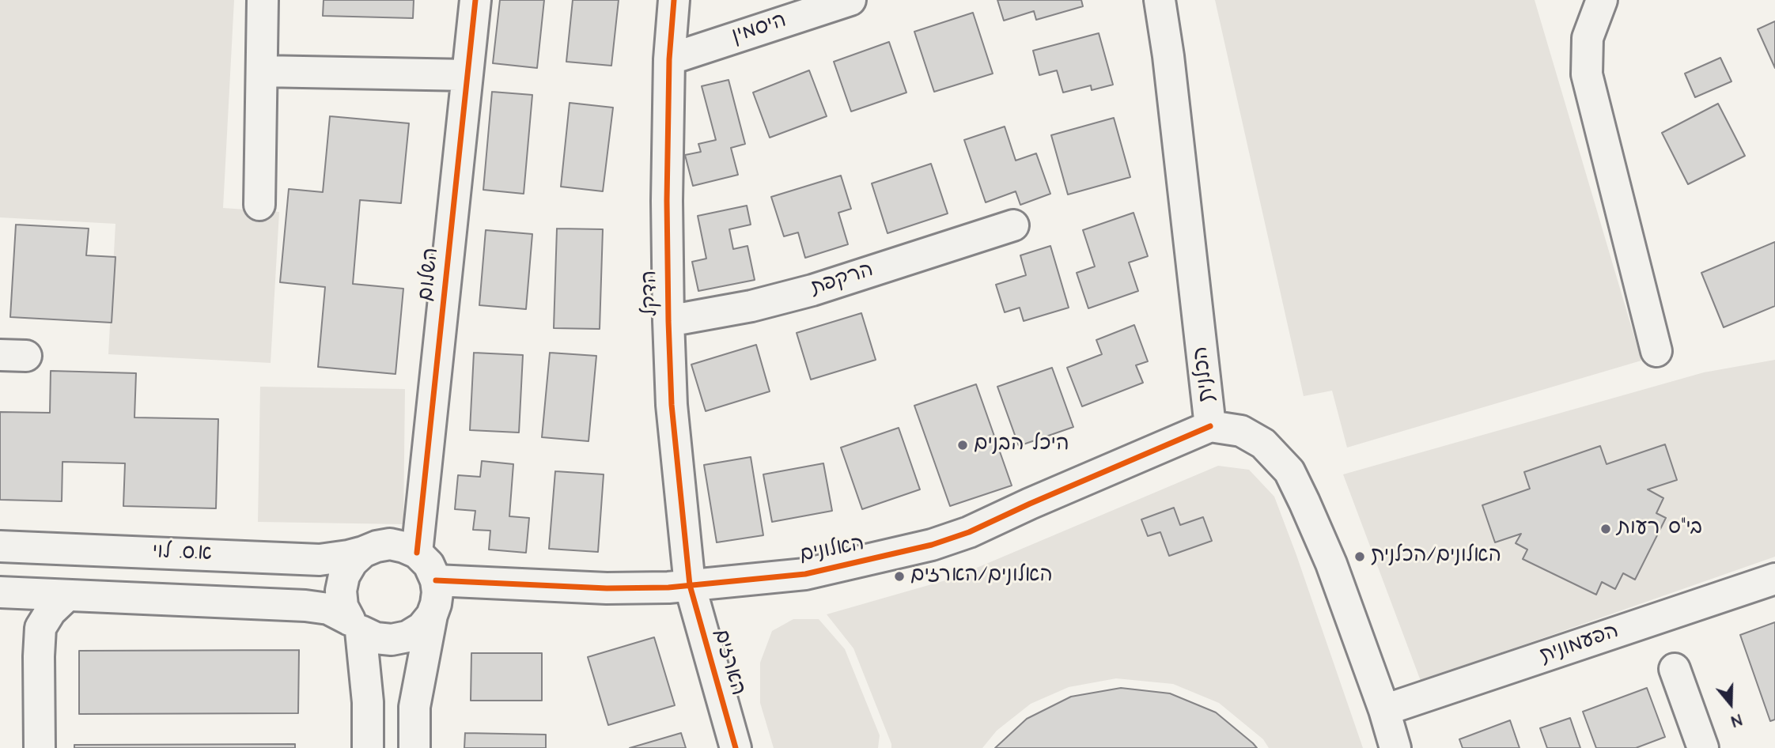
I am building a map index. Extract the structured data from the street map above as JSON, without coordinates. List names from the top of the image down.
{
  "streets": {
    "street": [
      "היסמין",
      "השלום",
      "הרקפת",
      "הדקל",
      "הכלנית",
      "האלונים",
      "א.ס. לוי",
      "הפעמונית",
      "הארזים"
    ]
  },
  "crossings": [
    ["היסמין", "הדקל"],
    ["השלום", "האלונים"],
    ["השלום", "א.ס. לוי"],
    ["הרקפת", "הדקל"],
    ["הדקל", "האלונים"],
    ["הדקל", "הארזים"],
    ["הכלנית", "האלונים"],
    ["הכלנית", "הפעמונית"],
    ["האלונים", "א.ס. לוי"],
    ["האלונים", "הארזים"]
  ],
  "places": [
    "היכל הבנים",
    "בי\"ס רעות",
    "האלונים/הכלנית",
    "האלונים/הארזים"
  ],
  "north": "bottom"
}
